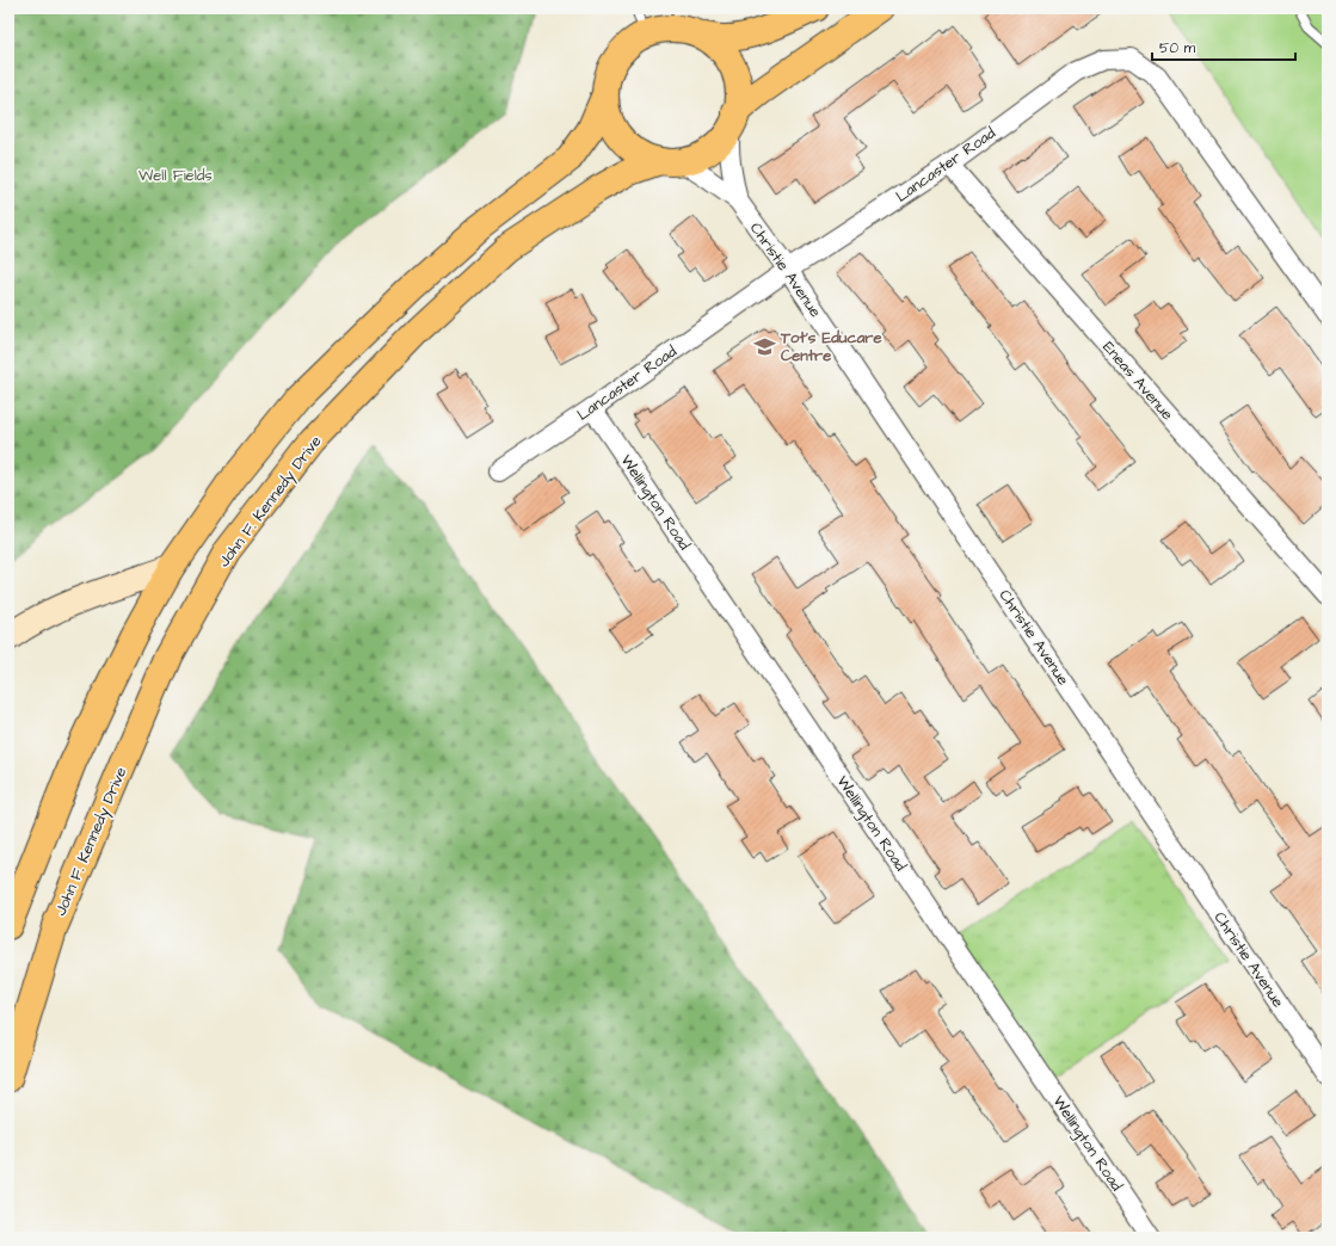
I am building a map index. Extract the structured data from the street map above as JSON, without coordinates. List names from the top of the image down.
{
  "streets": {
    "highway": ["John F. Kennedy Drive"],
    "street": [
      "Lancaster Road",
      "Christie Avenue",
      "Eneas Avenue",
      "Wellington Road"
    ]
  },
  "crossings": [
    ["Lancaster Road", "Christie Avenue"],
    ["Lancaster Road", "Eneas Avenue"],
    ["Lancaster Road", "Wellington Road"],
    ["Christie Avenue", "John F. Kennedy Drive"]
  ],
  "parks": ["Well Fields"],
  "places": {
    "school or university": ["Tot's Educare Centre"]
  },
  "scale_bar": "50 m"
}
